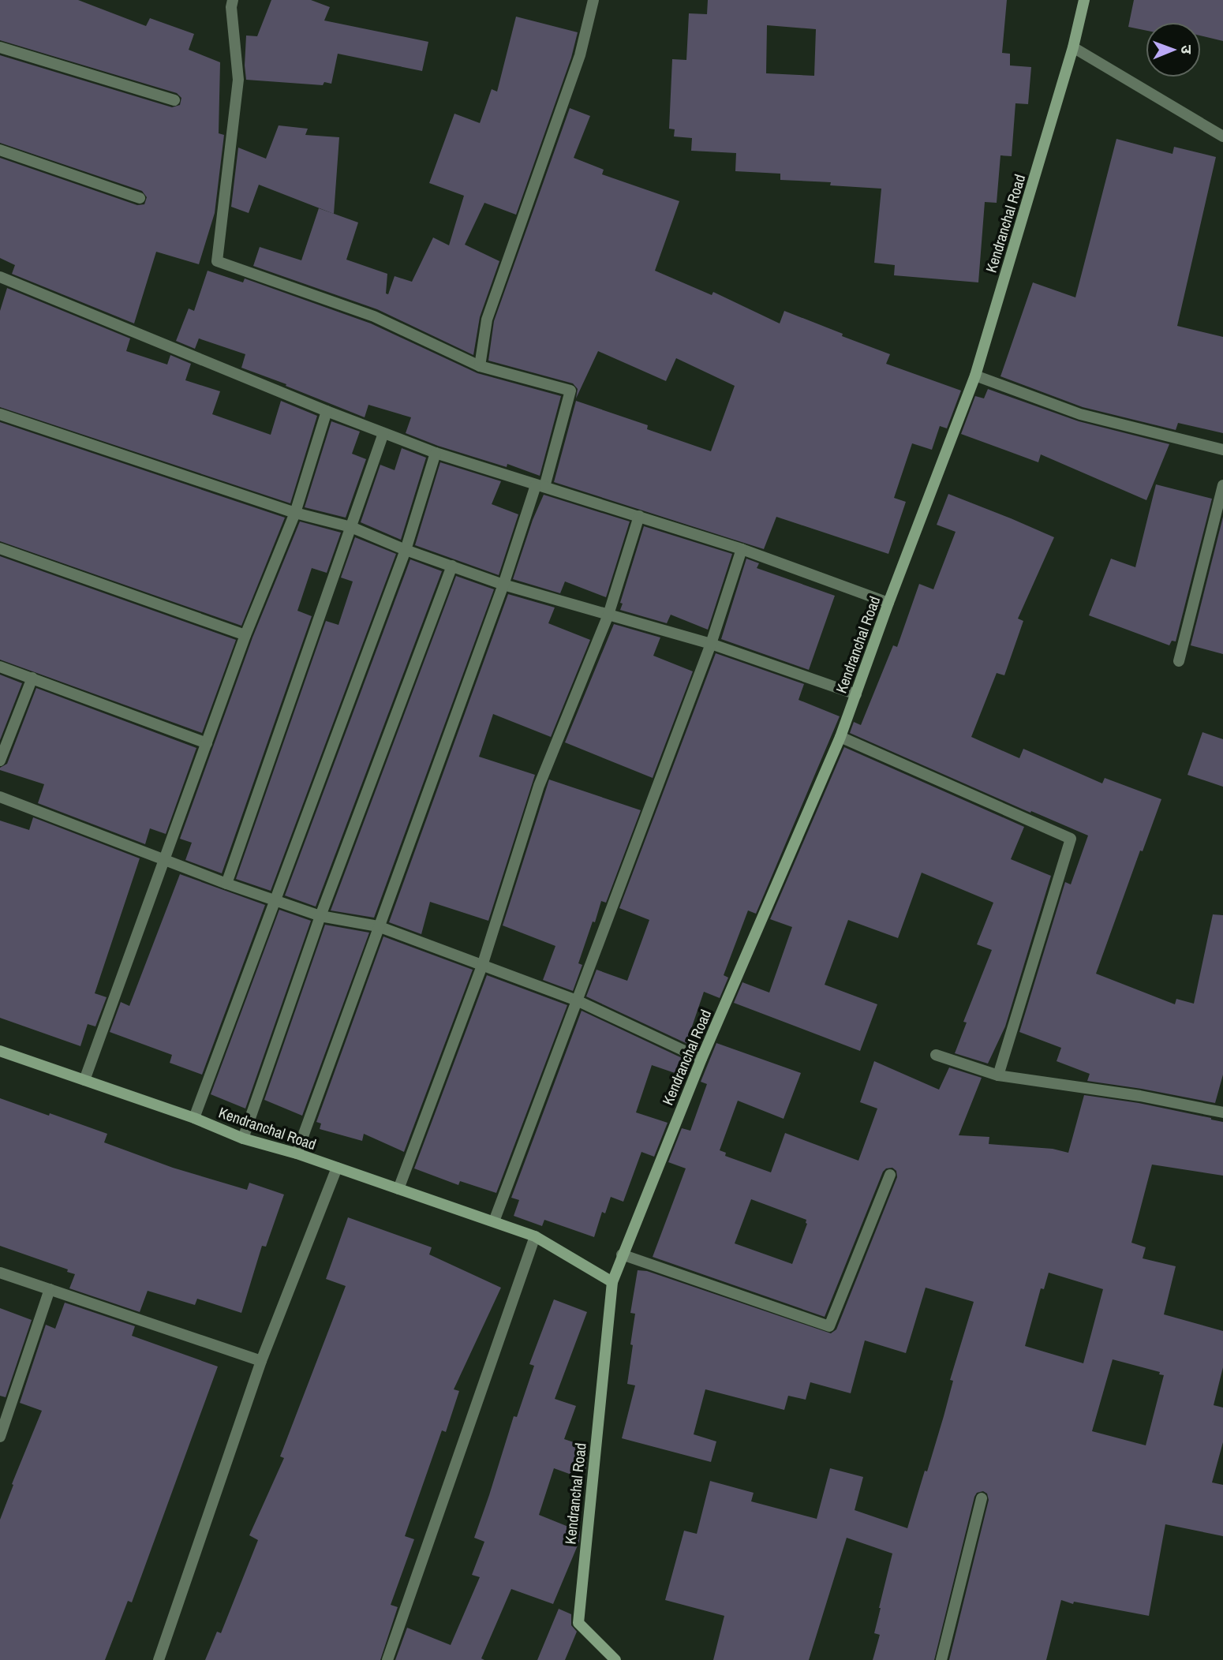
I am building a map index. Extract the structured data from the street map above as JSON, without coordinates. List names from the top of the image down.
{
  "streets": {
    "street": ["Kendranchal Road"]
  },
  "north": "right"
}
